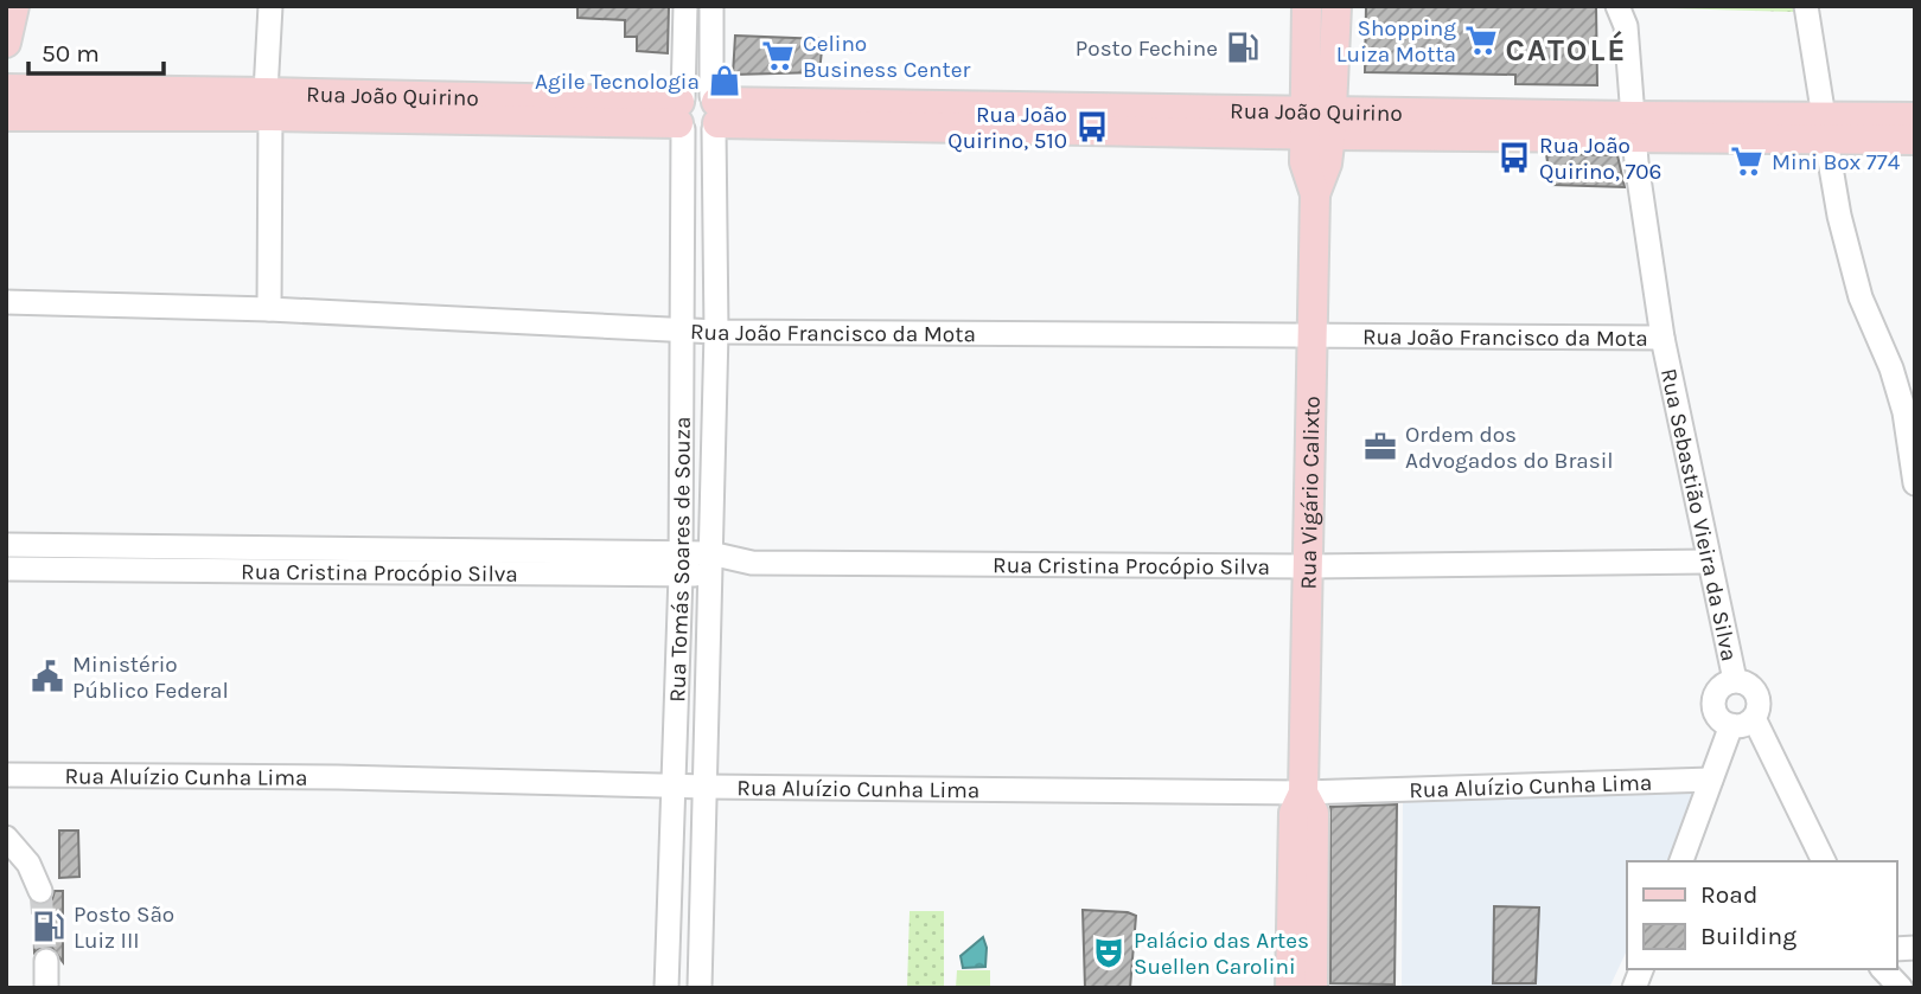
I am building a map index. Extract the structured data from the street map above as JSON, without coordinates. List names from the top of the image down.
{
  "streets": {
    "main road": ["Rua João Quirino", "Rua Vigário Calixto"],
    "street": [
      "Rua João Francisco da Mota",
      "Rua Sebastião Vieira da Silva",
      "Rua Tomás Soares de Souza",
      "Rua Cristina Procópio Silva",
      "Rua Aluízio Cunha Lima"
    ]
  },
  "crossings": [
    ["Rua João Quirino", "Rua Vigário Calixto"],
    ["Rua João Quirino", "Rua Sebastião Vieira da Silva"],
    ["Rua João Quirino", "Rua Tomás Soares de Souza"],
    ["Rua João Francisco da Mota", "Rua Vigário Calixto"],
    ["Rua João Francisco da Mota", "Rua Sebastião Vieira da Silva"],
    ["Rua João Francisco da Mota", "Rua Tomás Soares de Souza"],
    ["Rua Vigário Calixto", "Rua Cristina Procópio Silva"],
    ["Rua Vigário Calixto", "Rua Aluízio Cunha Lima"],
    ["Rua Sebastião Vieira da Silva", "Rua Cristina Procópio Silva"],
    ["Rua Tomás Soares de Souza", "Rua Cristina Procópio Silva"],
    ["Rua Tomás Soares de Souza", "Rua Aluízio Cunha Lima"]
  ],
  "districts": ["CATOLÉ"],
  "places": {
    "supermarket": ["Shopping Luiza Motta", "Celino Business Center", "Mini Box 774"],
    "fuel station": ["Posto Fechine", "Posto São Luiz III"],
    "shop": ["Agile Tecnologia"],
    "bus stop": ["Rua João Quirino, 510", "Rua João Quirino, 706"],
    "office": ["Ordem dos Advogados do Brasil"],
    "public building": ["Ministério Público Federal"],
    "theatre": ["Palácio das Artes Suellen Carolini"]
  },
  "legend": ["Road", "Building"],
  "scale_bar": "50 m"
}
